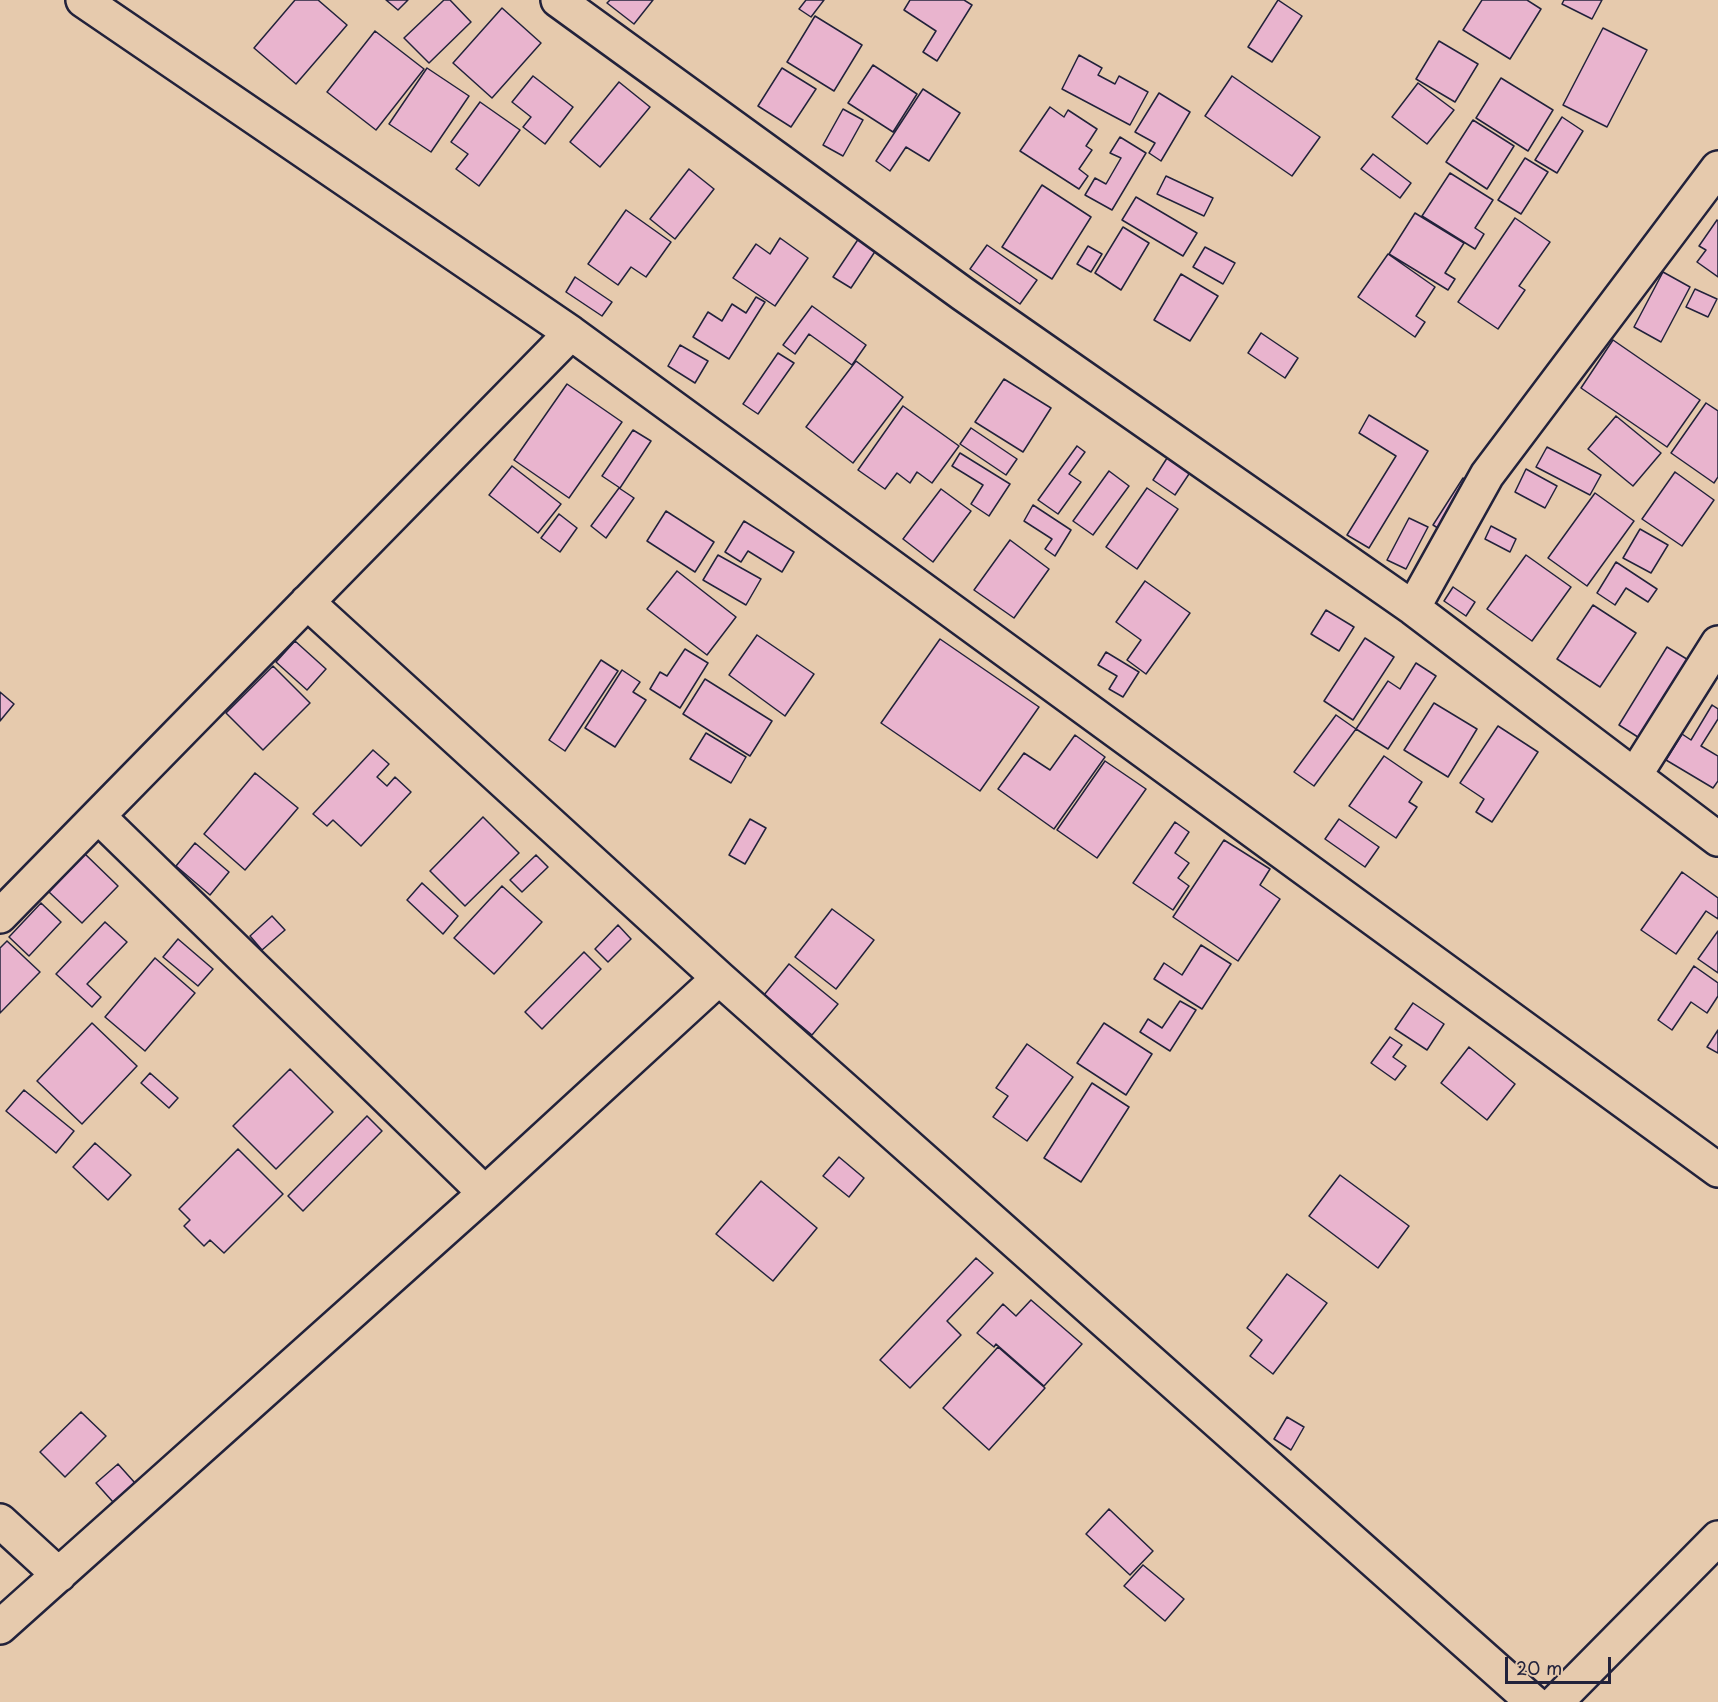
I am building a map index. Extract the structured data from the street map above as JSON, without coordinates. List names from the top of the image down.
{
  "scale_bar": "20 m"
}
